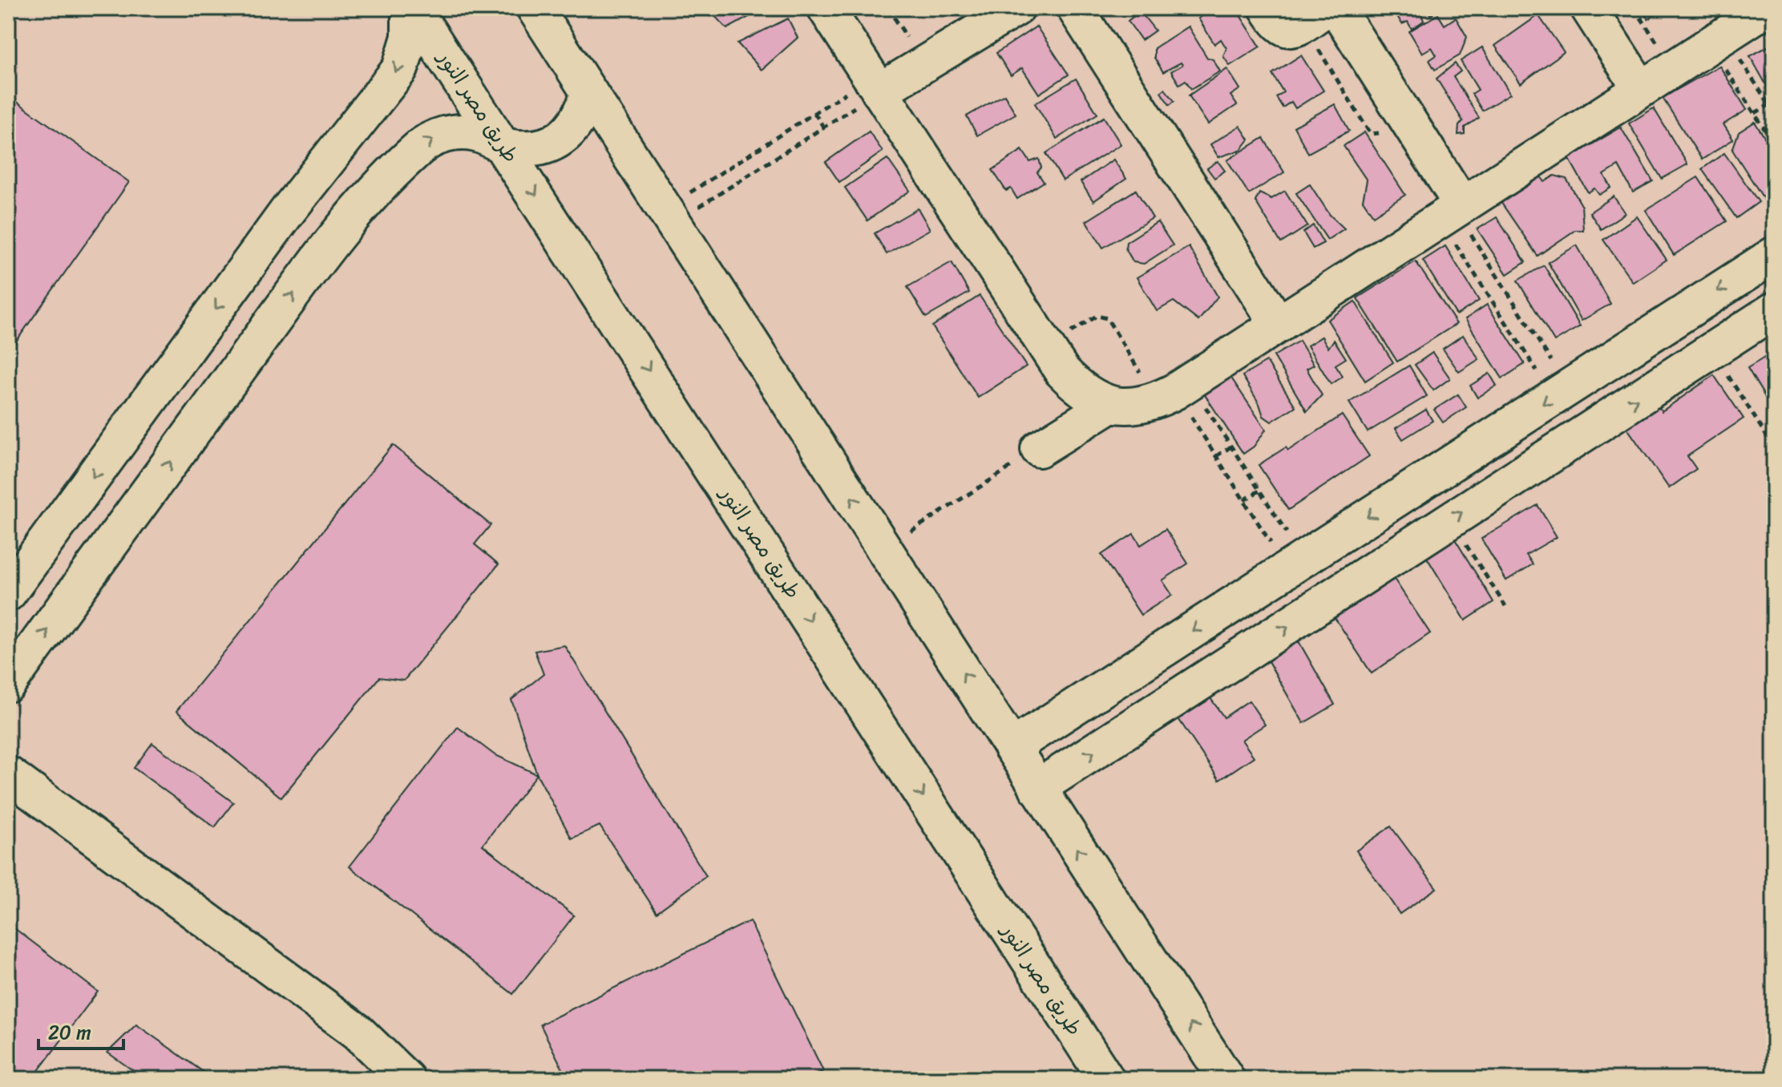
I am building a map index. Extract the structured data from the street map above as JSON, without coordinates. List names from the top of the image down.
{
  "streets": {
    "street": ["طريق مصر النور"]
  },
  "scale_bar": "20 m"
}
